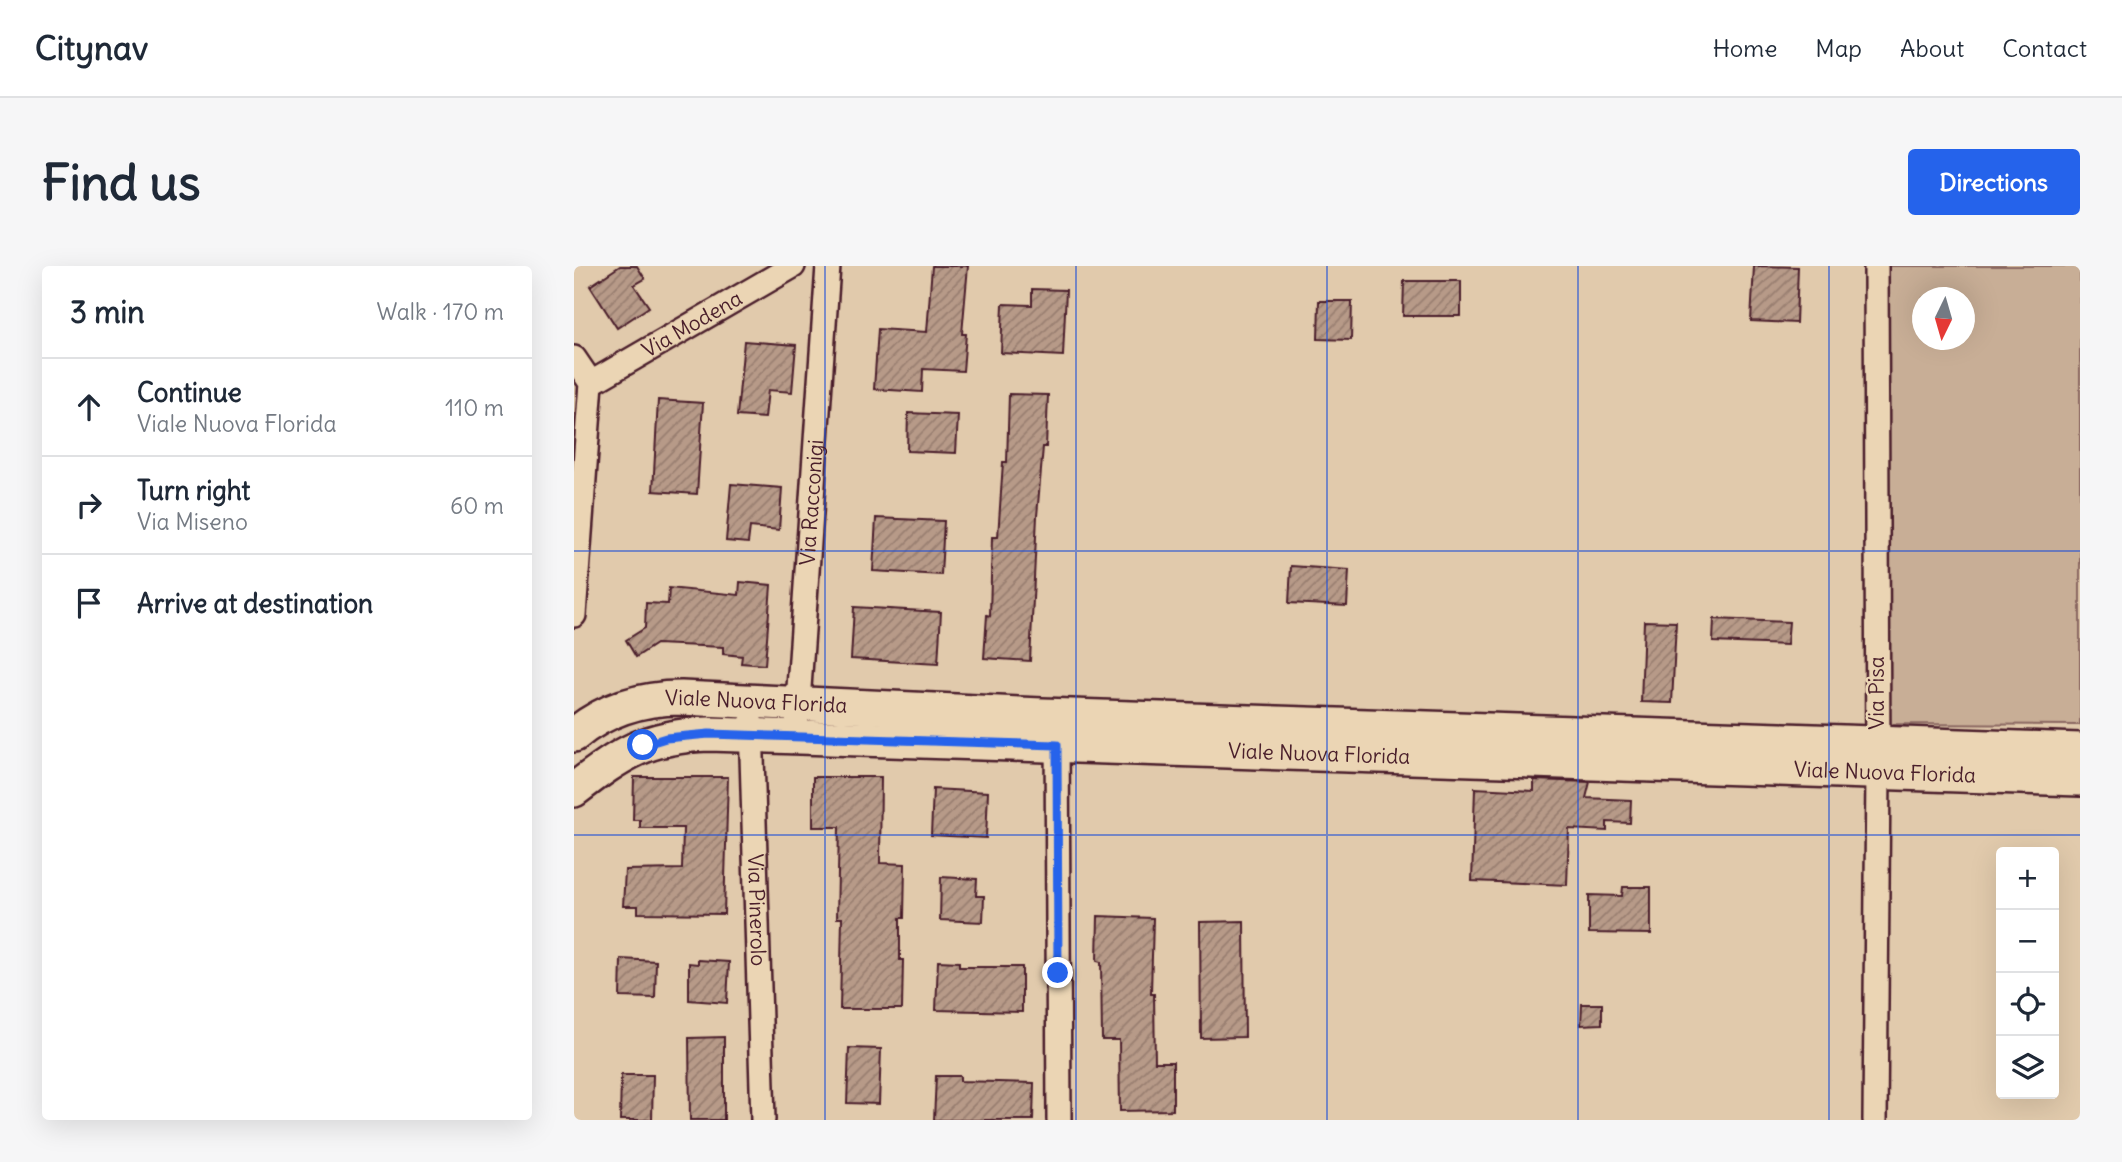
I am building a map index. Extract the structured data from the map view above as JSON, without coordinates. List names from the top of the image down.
{
  "streets": {
    "street": [
      "Via Modena",
      "Via Racconigi",
      "Via Pisa",
      "Viale Nuova Florida",
      "Via Pinerolo"
    ]
  },
  "crossings": [
    ["Via Racconigi", "Viale Nuova Florida"],
    ["Via Pisa", "Viale Nuova Florida"],
    ["Viale Nuova Florida", "Via Pinerolo"]
  ],
  "north": "bottom",
  "page": {
    "header": "Citynav",
    "nav": [
      "Home",
      "Map",
      "About",
      "Contact"
    ],
    "buttons": "Directions",
    "title": "Find us",
    "heading": ["3 min", "Walk · 170 m"],
    "list": [
      ["Continue", "Viale Nuova Florida", "110 m"],
      ["Turn right", "Via Miseno", "60 m"],
      "Arrive at destination"
    ],
    "map_buttons": ["+", "−"]
  }
}
